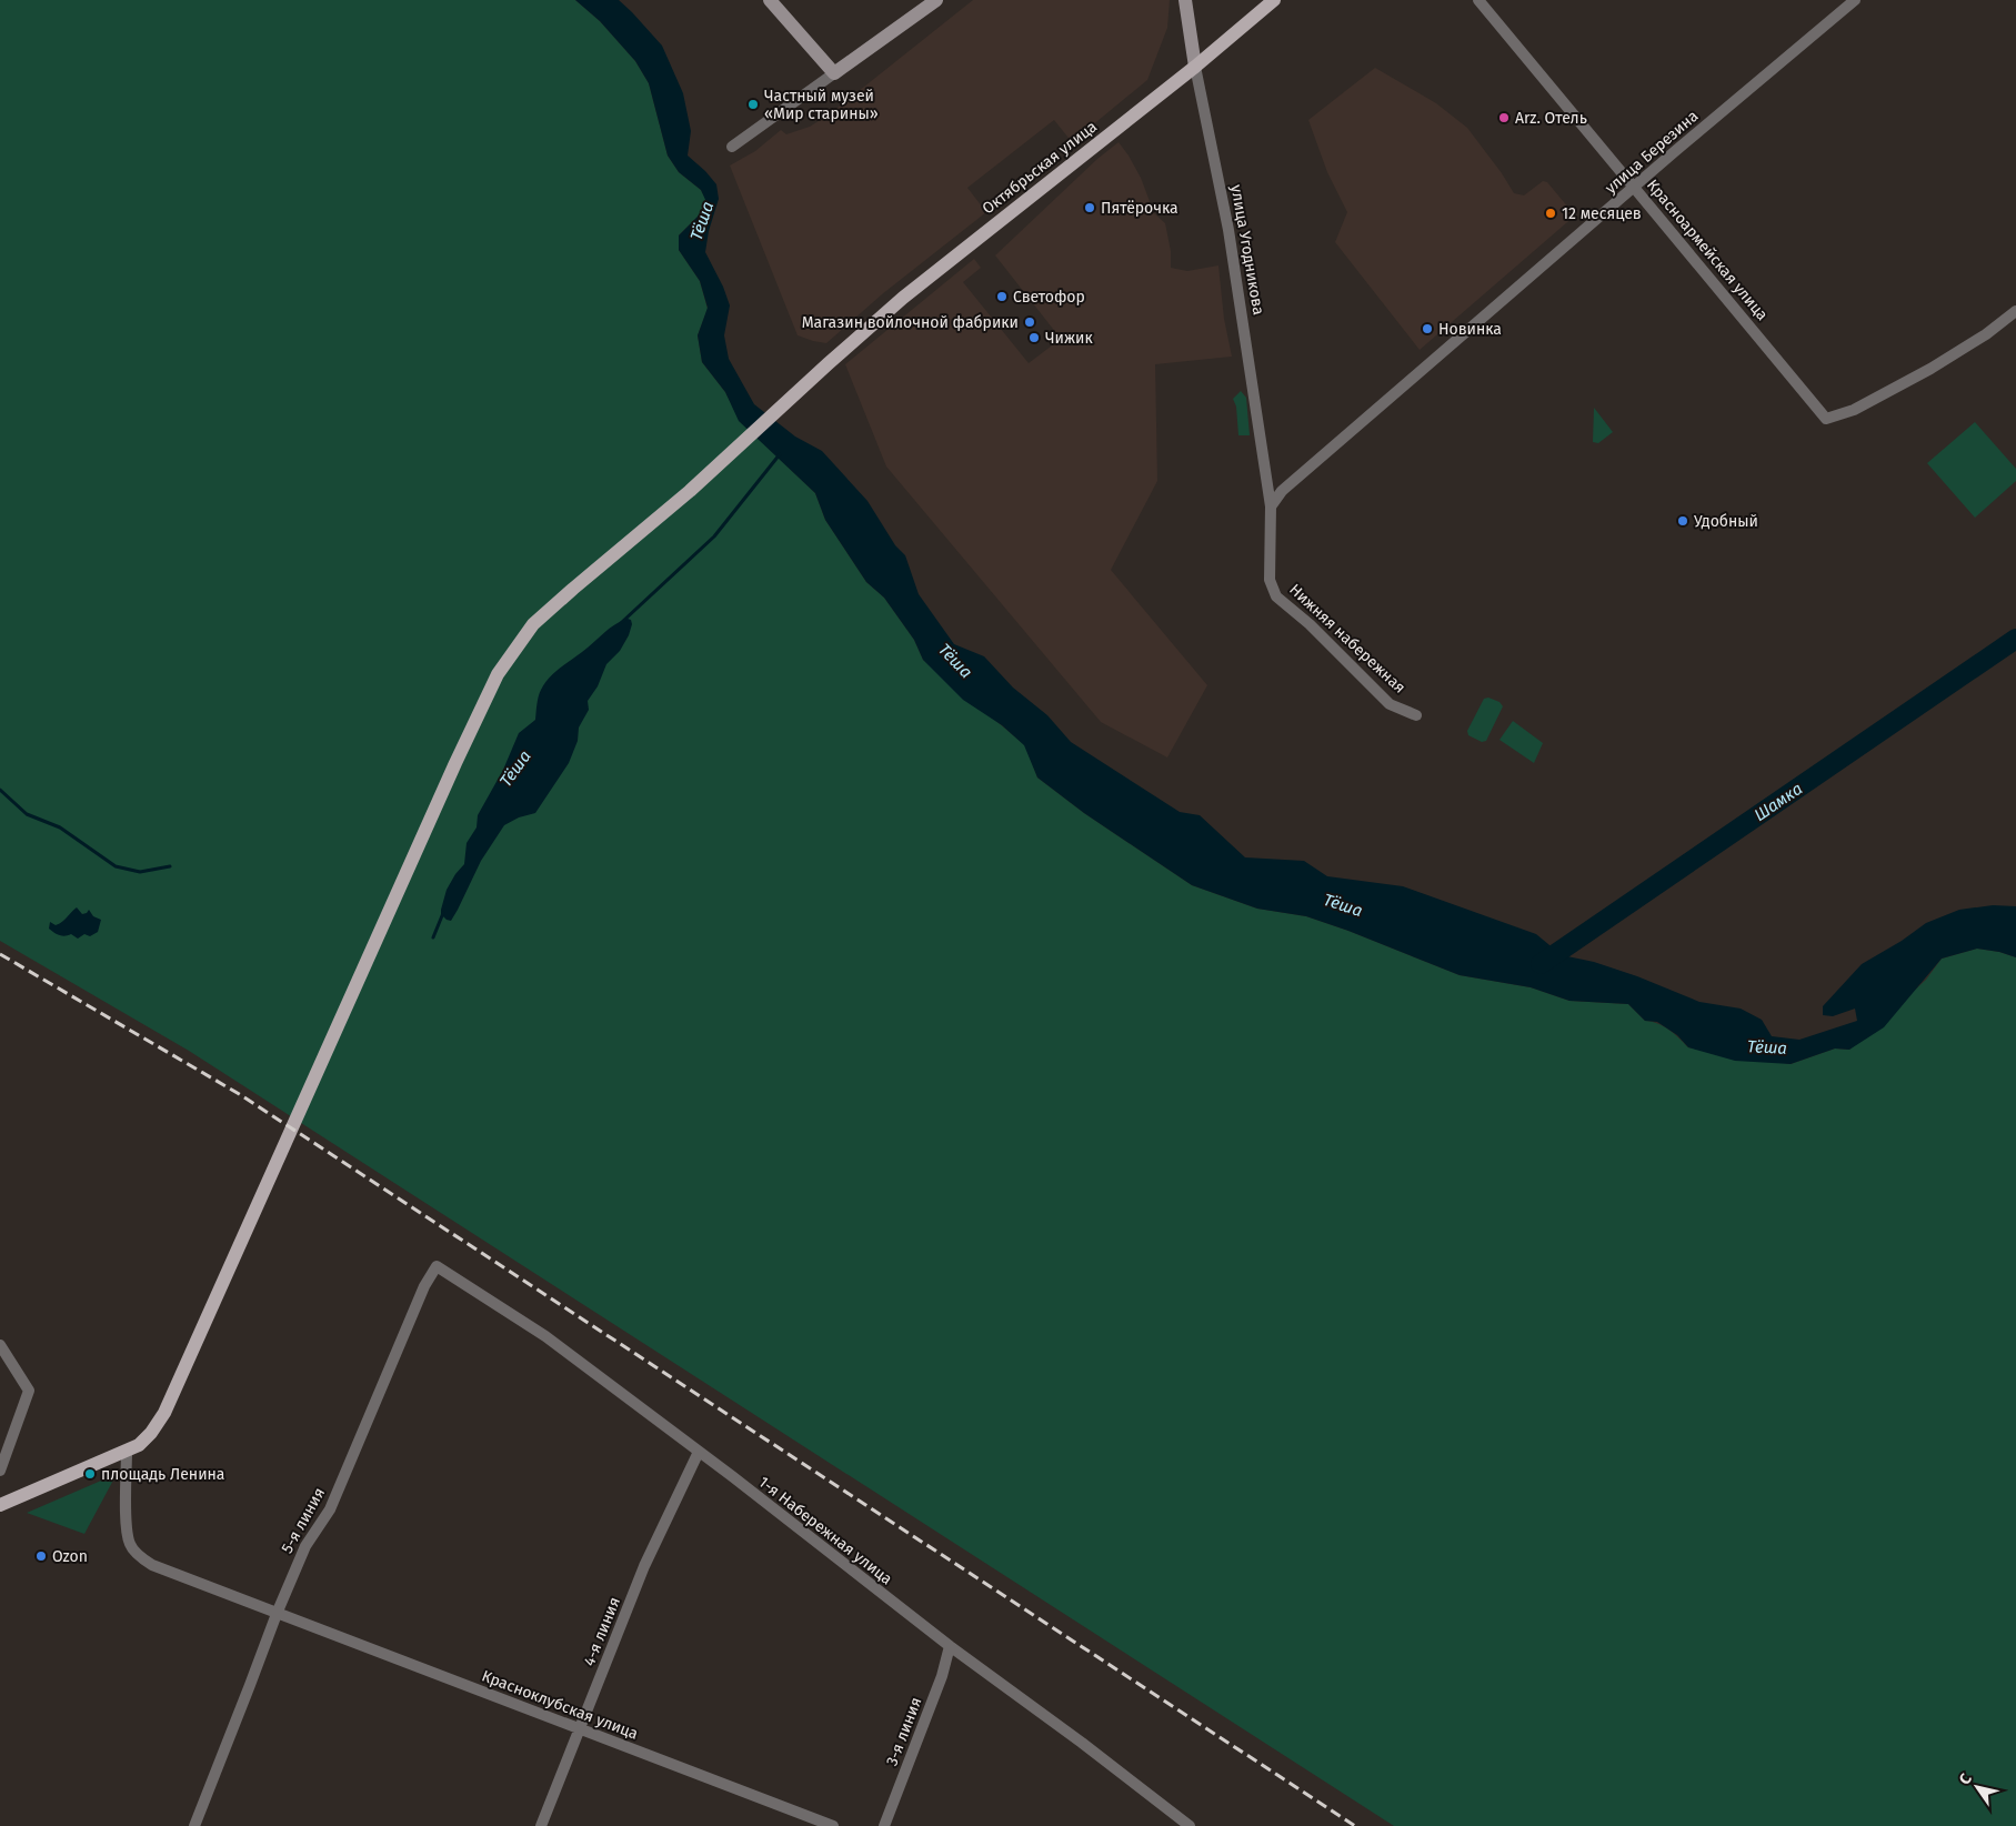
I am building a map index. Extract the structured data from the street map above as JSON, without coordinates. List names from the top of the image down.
{
  "streets": {
    "main road": ["Октябрьская улица"],
    "street": [
      "улица Березина",
      "улица Угодникова",
      "Красноармейская улица",
      "Нижняя набережная",
      "5-я линия",
      "1-я Набережная улица",
      "4-я линия",
      "Красноклубская улица",
      "3-я линия"
    ]
  },
  "crossings": [
    ["улица Березина", "улица Угодникова"],
    ["улица Березина", "Красноармейская улица"],
    ["улица Березина", "Нижняя набережная"],
    ["Октябрьская улица", "улица Угодникова"],
    ["Октябрьская улица", "Красноклубская улица"],
    ["улица Угодникова", "Нижняя набережная"],
    ["5-я линия", "1-я Набережная улица"],
    ["5-я линия", "Красноклубская улица"],
    ["1-я Набережная улица", "4-я линия"],
    ["1-я Набережная улица", "3-я линия"],
    ["4-я линия", "Красноклубская улица"]
  ],
  "water": ["Тёша", "Шамка"],
  "places": [
    "Частный музей «Мир старины»",
    "Arz. Отель",
    "Пятёрочка",
    "12 месяцев",
    "Светофор",
    "Магазин войлочной фабрики",
    "Новинка",
    "Чижик",
    "Удобный",
    "площадь Ленина",
    "Ozon"
  ],
  "north": "top left"
}
